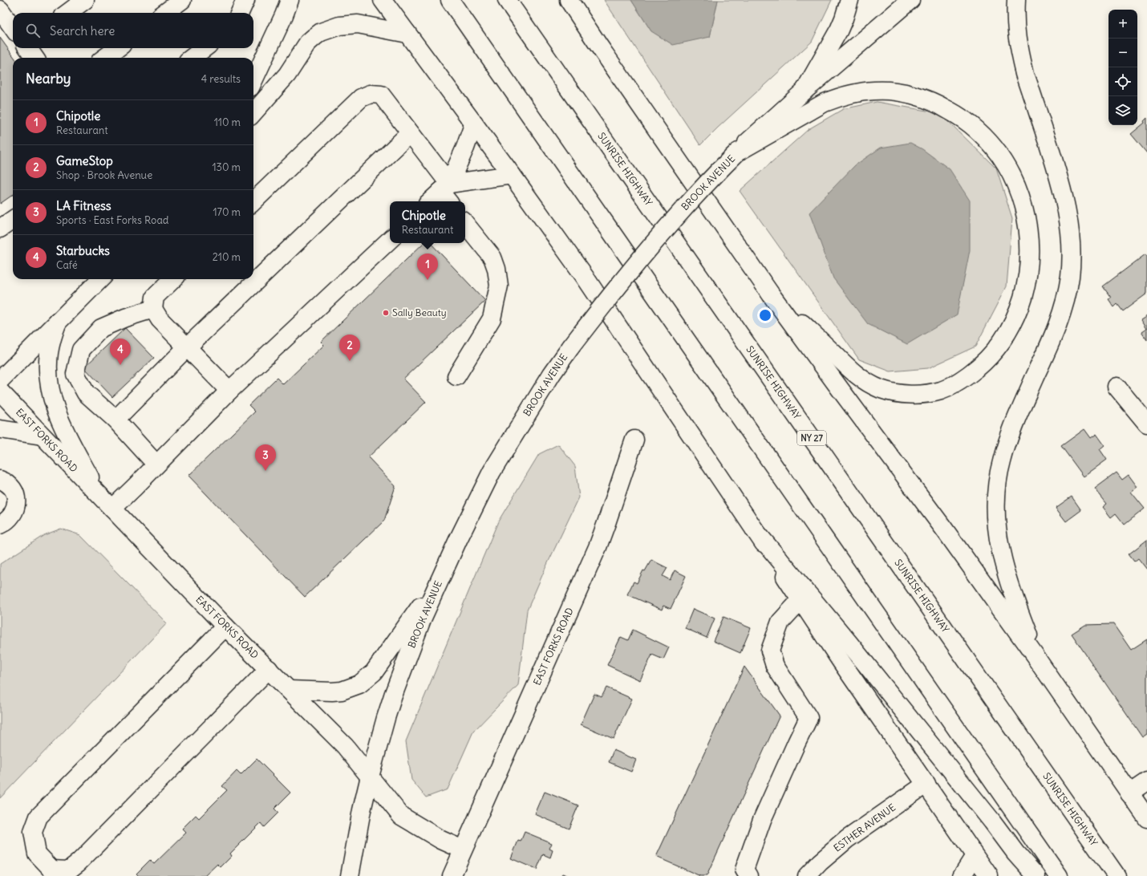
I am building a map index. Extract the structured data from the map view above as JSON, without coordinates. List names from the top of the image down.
{
  "streets": {
    "main road": [
      "SUNRISE HIGHWAY",
      "BROOK AVENUE",
      "NY 27",
      "EAST FORKS ROAD",
      "ESTHER AVENUE"
    ]
  },
  "crossings": [
    ["BROOK AVENUE", "EAST FORKS ROAD"]
  ],
  "places": ["Sally Beauty"],
  "page": {
    "map_buttons": ["+", "−"],
    "search": "Search here",
    "heading": ["Nearby", "4 results"],
    "list": [
      {
        "mark": "1",
        "name": "Chipotle",
        "note": "Restaurant",
        "value": "110 m"
      },
      {
        "mark": "2",
        "name": "GameStop",
        "note": "Shop · Brook Avenue",
        "value": "130 m"
      },
      {
        "mark": "3",
        "name": "LA Fitness",
        "note": "Sports · East Forks Road",
        "value": "170 m"
      },
      {
        "mark": "4",
        "name": "Starbucks",
        "note": "Café",
        "value": "210 m"
      }
    ],
    "popup": ["Chipotle", "Restaurant"],
    "pins": [
      "1",
      "2",
      "4",
      "3"
    ]
  }
}
